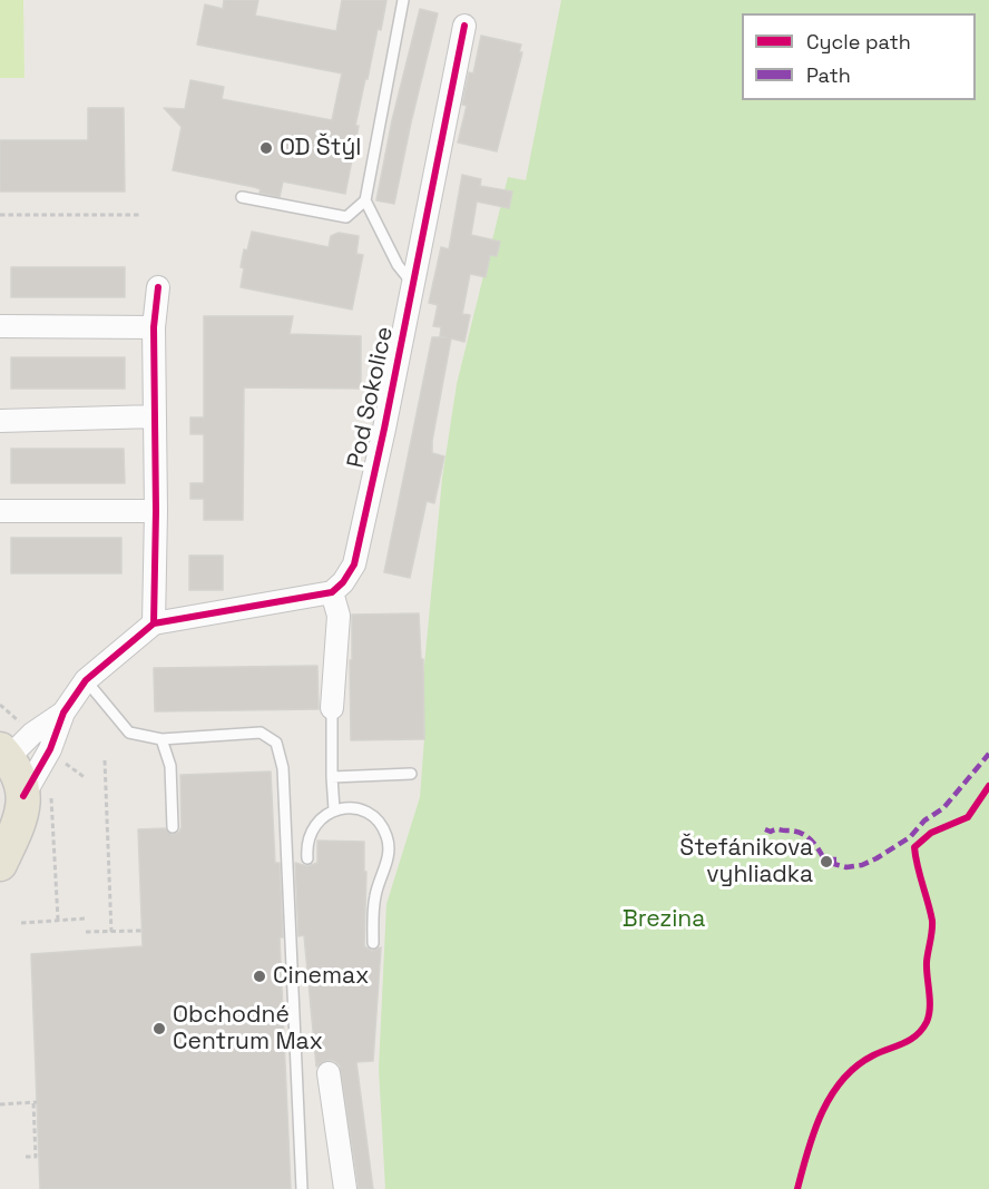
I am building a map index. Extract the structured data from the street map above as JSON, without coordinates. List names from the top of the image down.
{
  "streets": {
    "street": ["Pod Sokolice"]
  },
  "parks": ["Brezina"],
  "places": [
    "OD Štýl",
    "Štefánikova vyhliadka",
    "Cinemax",
    "Obchodné Centrum Max"
  ],
  "legend": ["Cycle path", "Path"]
}
